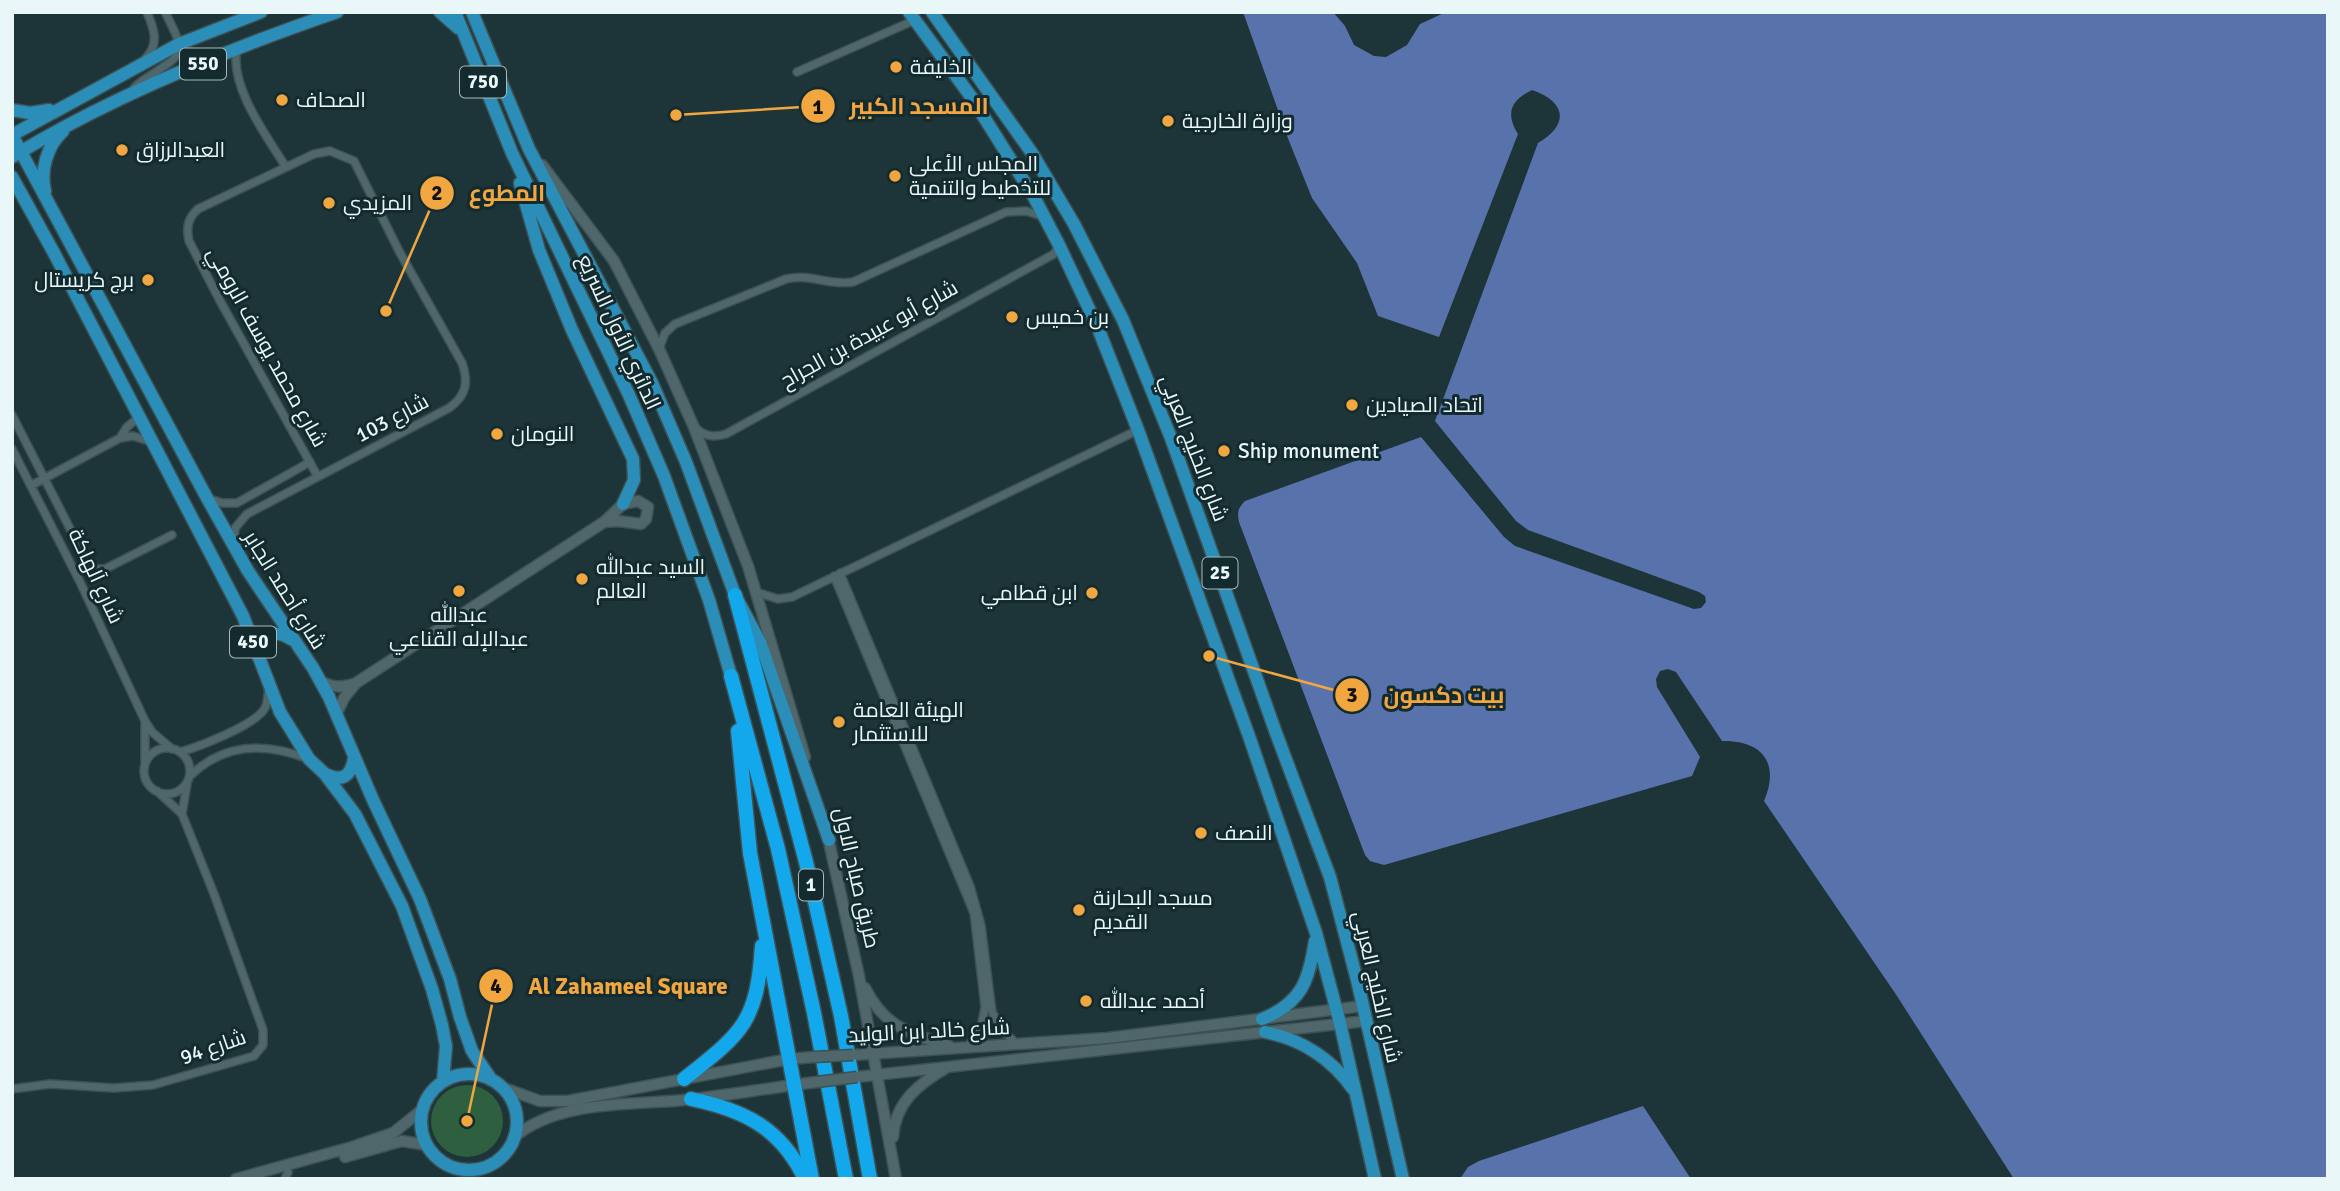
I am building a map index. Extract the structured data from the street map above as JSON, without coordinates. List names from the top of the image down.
{
  "streets": {
    "highway": ["1"],
    "main road": [
      "550",
      "750",
      "الدائري الأول السريع",
      "شارع الخليج العربي",
      "25",
      "شارع أحمد الجابر",
      "450",
      "طريق صباح الاول",
      "شارع خالد ابن الوليد"
    ],
    "street": [
      "شارع أبو عبيدة بن الجراح",
      "شارع محمد يوسف الرومي",
      "شارع 103",
      "شارع آلهاكة",
      "شارع 94"
    ]
  },
  "crossings": [
    ["550", "شارع أحمد الجابر"],
    ["الدائري الأول السريع", "شارع أبو عبيدة بن الجراح"],
    ["الدائري الأول السريع", "طريق صباح الاول"],
    ["الدائري الأول السريع", "1"],
    ["شارع أبو عبيدة بن الجراح", "شارع الخليج العربي"],
    ["شارع محمد يوسف الرومي", "شارع 103"],
    ["شارع 103", "شارع أحمد الجابر"],
    ["شارع الخليج العربي", "شارع خالد ابن الوليد"],
    ["شارع آلهاكة", "شارع 94"],
    ["شارع أحمد الجابر", "450"],
    ["شارع أحمد الجابر", "شارع خالد ابن الوليد"],
    ["450", "شارع خالد ابن الوليد"],
    ["طريق صباح الاول", "شارع خالد ابن الوليد"]
  ],
  "places": [
    "الخليفة",
    "الصحاف",
    "المسجد الكبير",
    "وزارة الخارجية",
    "العبدالرزاق",
    "المجلس الأعلى للتخطيط والتنمية",
    "المزيدي",
    "برج كريستال",
    "المطوع",
    "بن خميس",
    "اتحاد الصيادين",
    "النومان",
    "Ship monument",
    "السيد عبدالله العالم",
    "عبدالله عبدالإله القناعي",
    "ابن قطامي",
    "بيت دكسون",
    "الهيئة العامة للاستثمار",
    "النصف",
    "مسجد البحارنة القديم",
    "أحمد عبدالله",
    "Al Zahameel Square"
  ]
}
